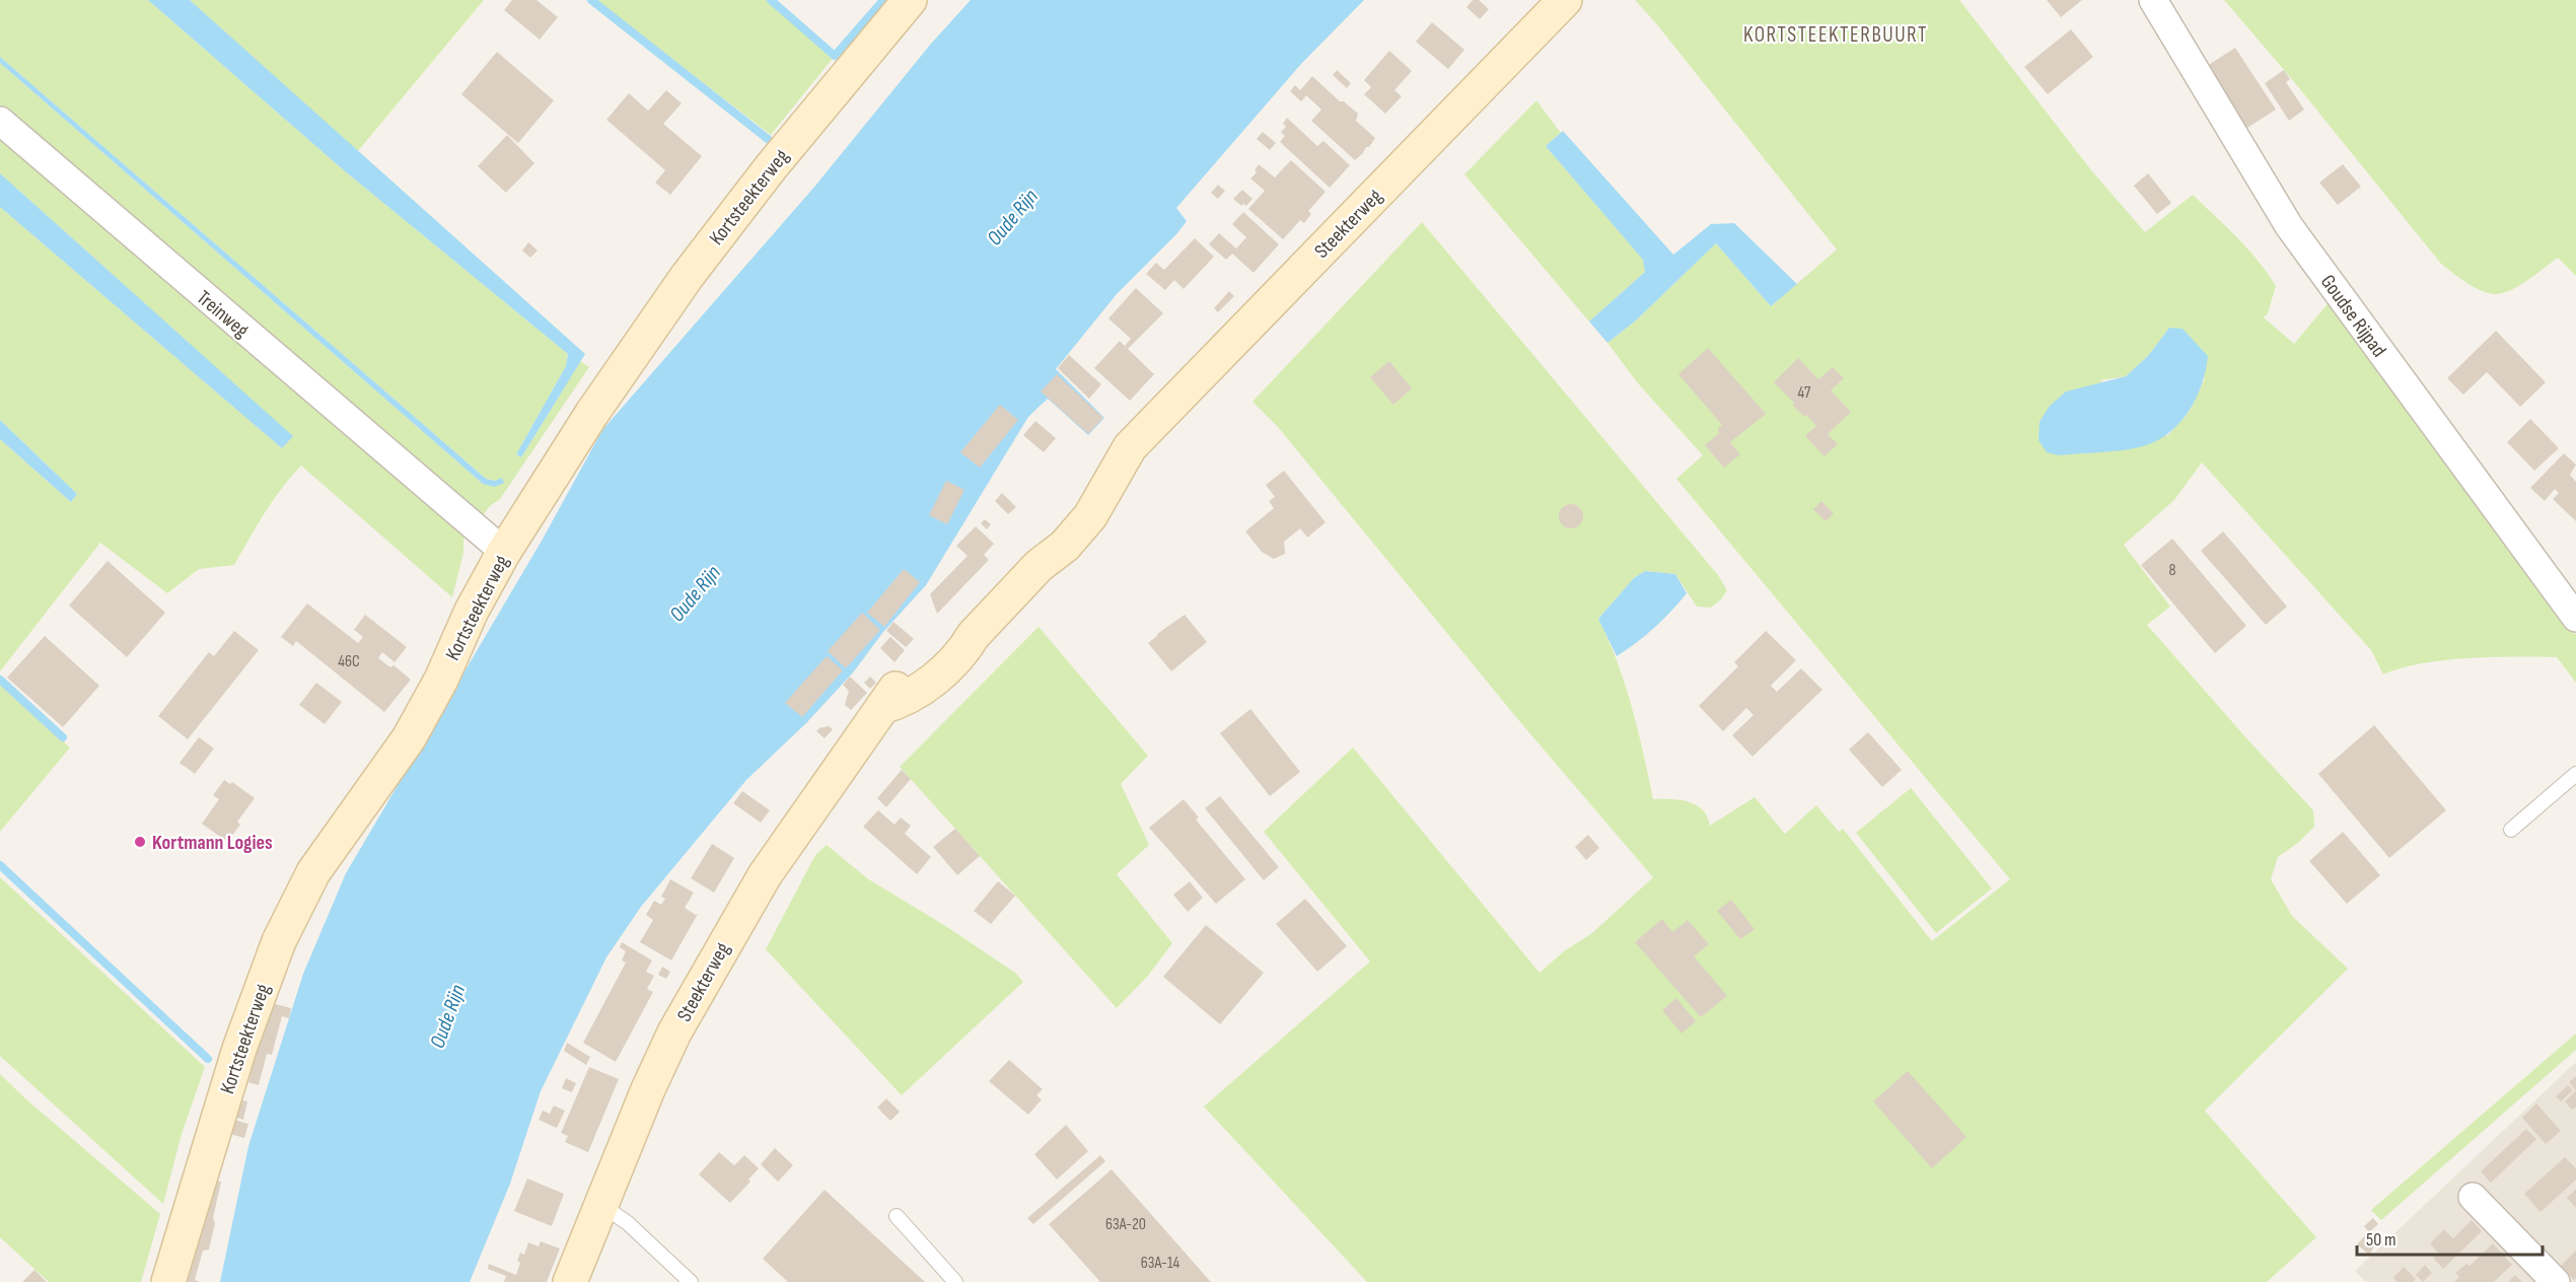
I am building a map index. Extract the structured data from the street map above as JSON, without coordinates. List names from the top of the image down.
{
  "streets": {
    "main road": ["Kortsteekterweg", "Steekterweg"],
    "street": ["Treinweg", "Goudse Rijpad"]
  },
  "crossings": [
    ["Kortsteekterweg", "Treinweg"]
  ],
  "districts": ["KORTSTEEKTERBUURT"],
  "water": ["Oude Rijn"],
  "places": ["Kortmann Logies"],
  "house_numbers": [
    "47",
    "8",
    "46C",
    "63A-20",
    "63A-14"
  ],
  "scale_bar": "50 m"
}
